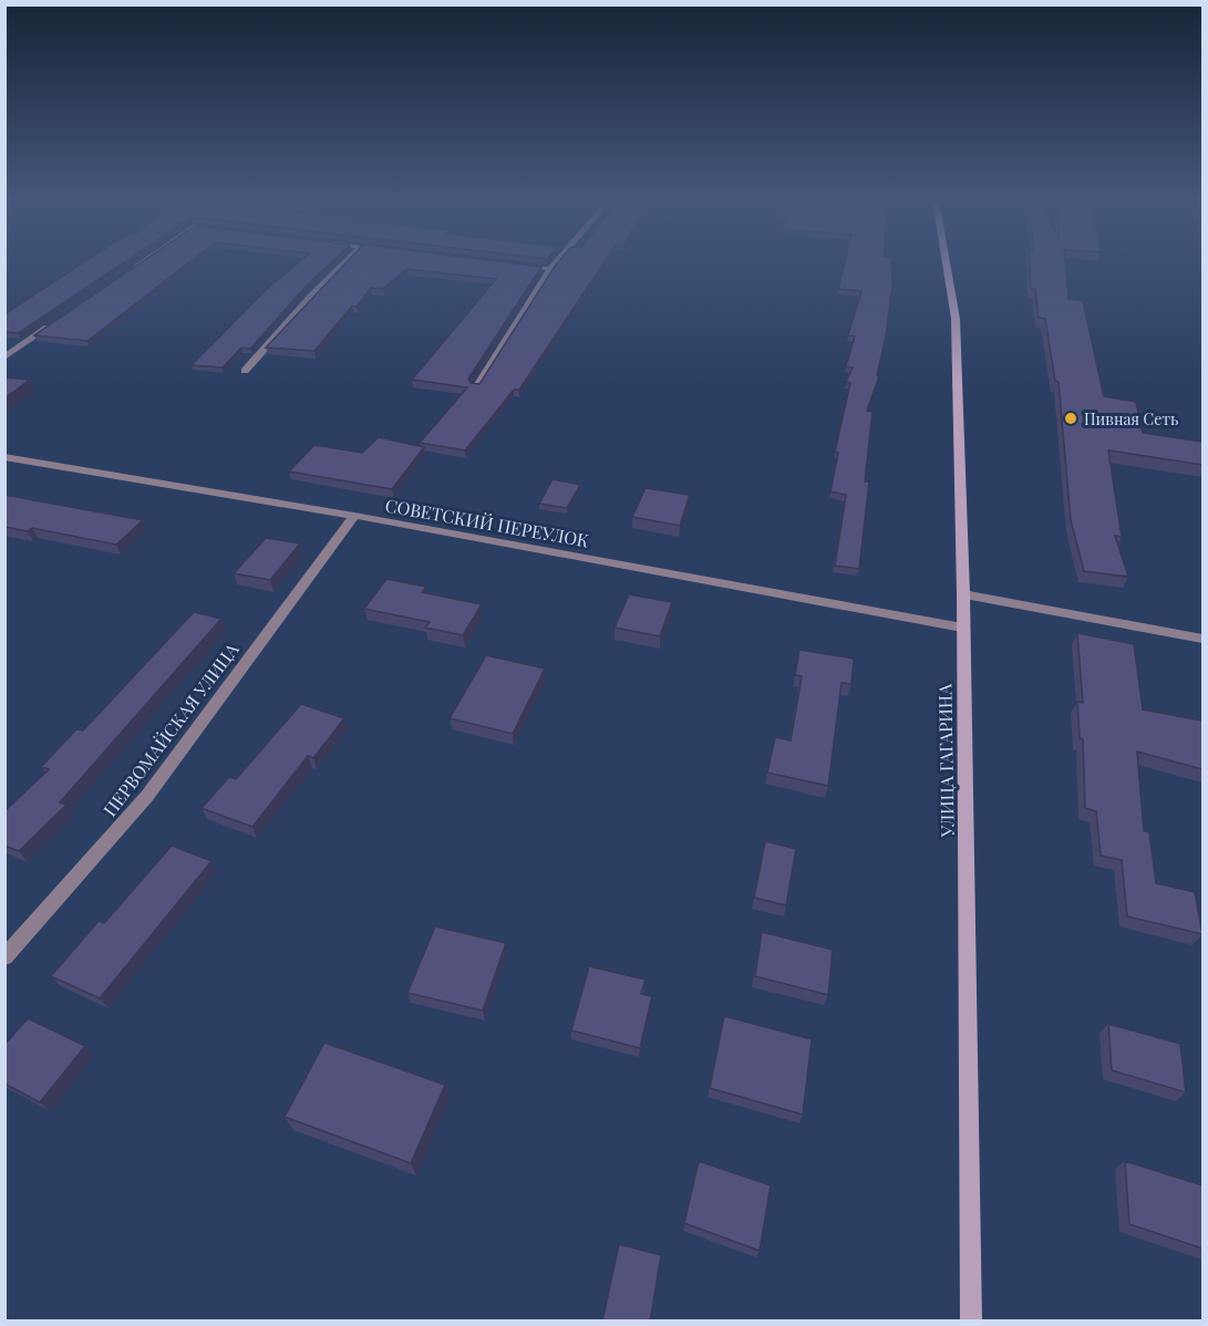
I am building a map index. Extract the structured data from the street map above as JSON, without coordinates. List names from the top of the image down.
{
  "streets": {
    "main road": ["УЛИЦА ГАГАРИНА"],
    "street": ["СОВЕТСКИЙ ПЕРЕУЛОК", "ПЕРВОМАЙСКАЯ УЛИЦА"]
  },
  "crossings": [
    ["СОВЕТСКИЙ ПЕРЕУЛОК", "ПЕРВОМАЙСКАЯ УЛИЦА"],
    ["СОВЕТСКИЙ ПЕРЕУЛОК", "УЛИЦА ГАГАРИНА"]
  ],
  "places": ["Пивная Сеть"]
}
